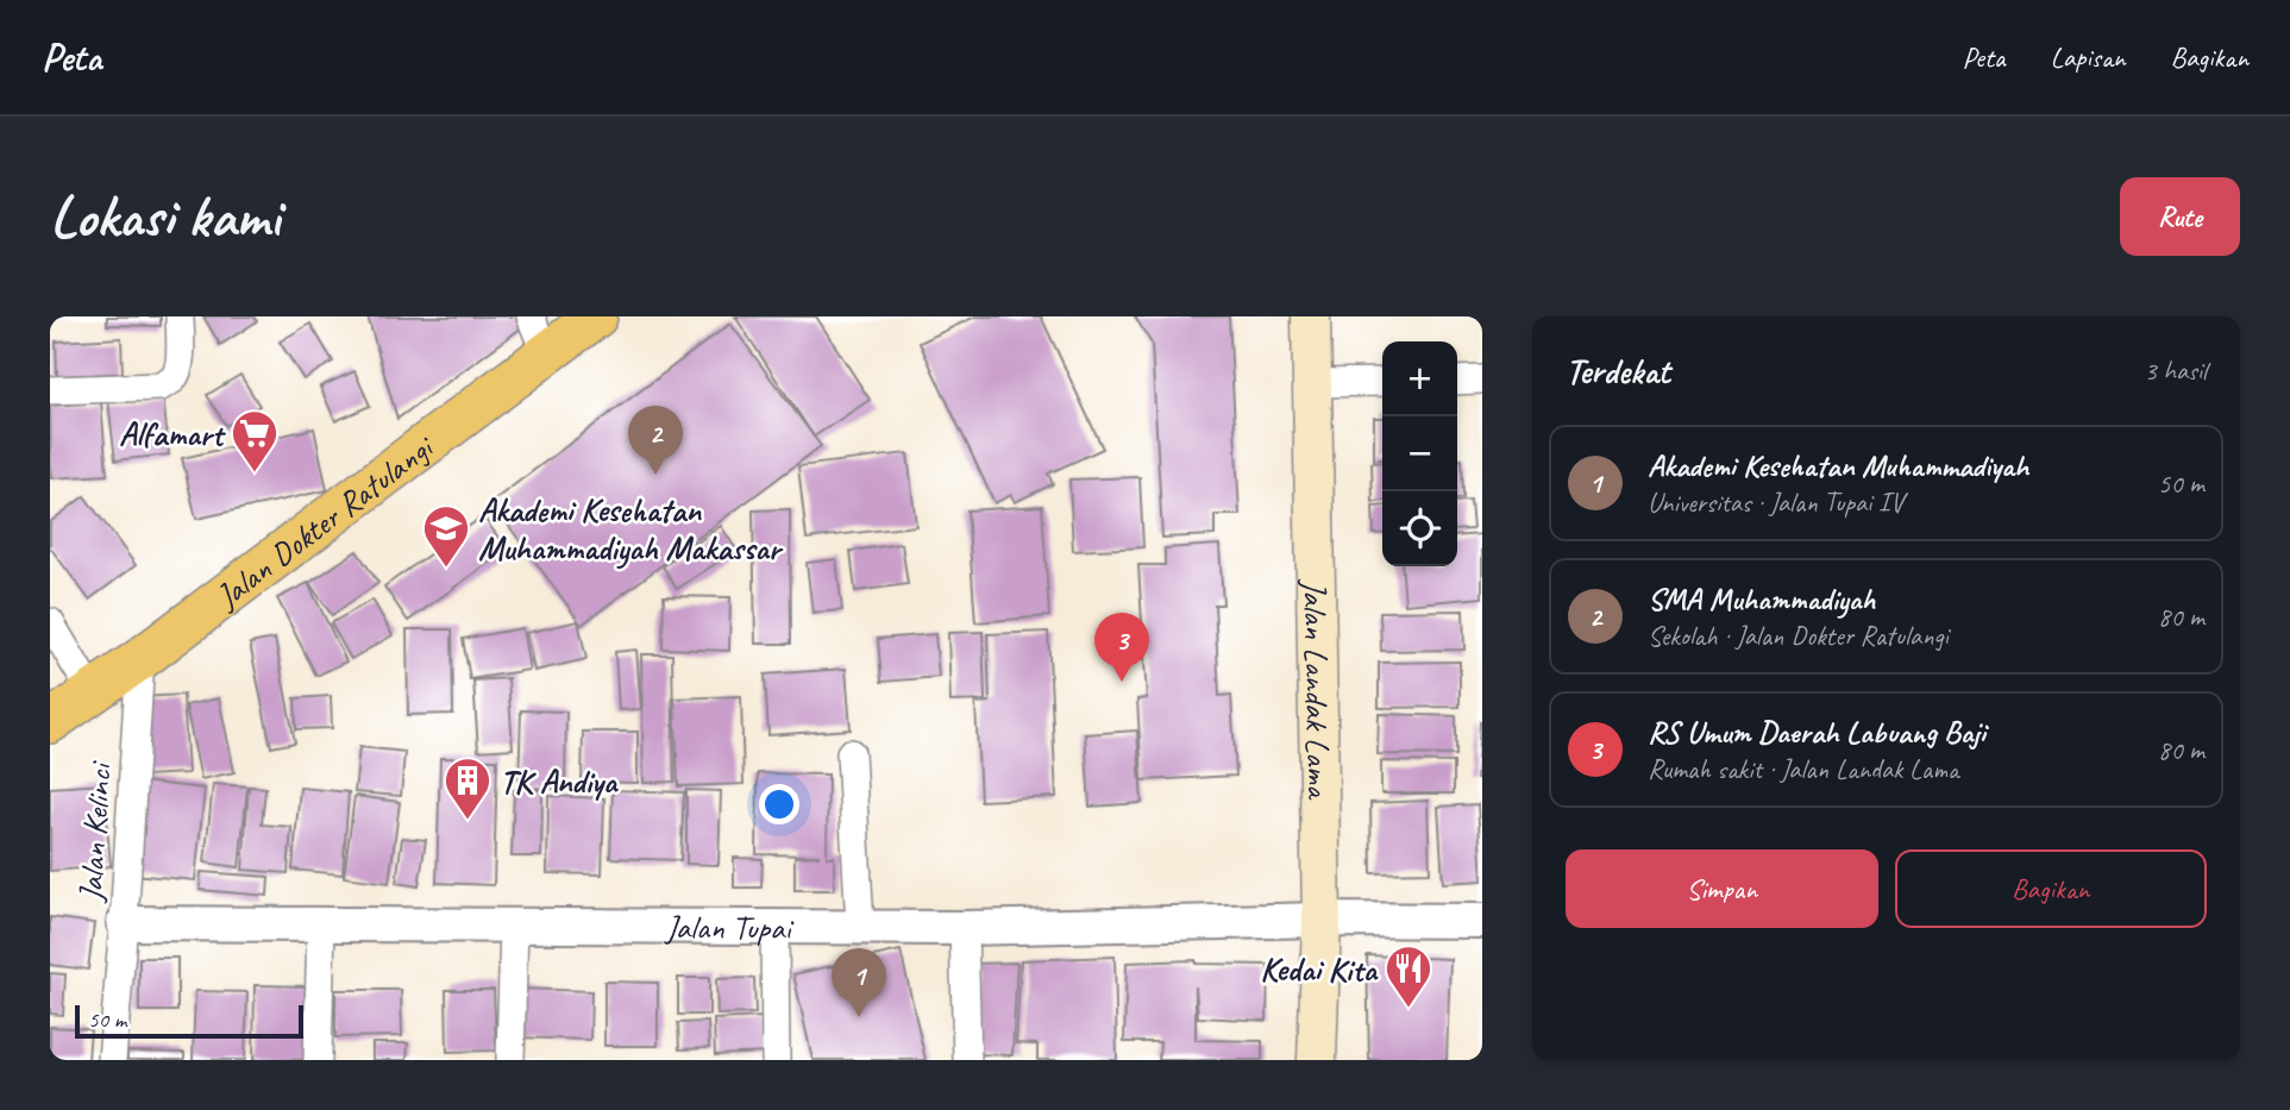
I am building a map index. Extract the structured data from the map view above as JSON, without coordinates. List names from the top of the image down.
{
  "streets": {
    "main road": ["Jalan Dokter Ratulangi", "Jalan Landak Lama"],
    "street": ["Jalan Kelinci", "Jalan Tupai"]
  },
  "crossings": [
    ["Jalan Dokter Ratulangi", "Jalan Kelinci"],
    ["Jalan Landak Lama", "Jalan Tupai"],
    ["Jalan Kelinci", "Jalan Tupai"]
  ],
  "places": {
    "supermarket": ["Alfamart"],
    "school or university": ["Akademi Kesehatan Muhammadiyah Makassar"],
    "building": ["TK Andiya"],
    "restaurant": ["Kedai Kita"]
  },
  "scale_bar": "50 m",
  "page": {
    "header": "Peta",
    "nav": ["Peta", "Lapisan", "Bagikan"],
    "buttons": [
      "Rute",
      ["Simpan", "Bagikan"]
    ],
    "title": "Lokasi kami",
    "heading": ["Terdekat", "3 hasil"],
    "map_buttons": ["+", "−"],
    "pins": ["2", "3", "1"],
    "list": [
      {
        "mark": "1",
        "name": "Akademi Kesehatan Muhammadiyah",
        "note": "Universitas · Jalan Tupai IV",
        "value": "50 m"
      },
      {
        "mark": "2",
        "name": "SMA Muhammadiyah",
        "note": "Sekolah · Jalan Dokter Ratulangi",
        "value": "80 m"
      },
      {
        "mark": "3",
        "name": "RS Umum Daerah Labuang Baji",
        "note": "Rumah sakit · Jalan Landak Lama",
        "value": "80 m"
      }
    ],
    "scale": "50 m"
  }
}
